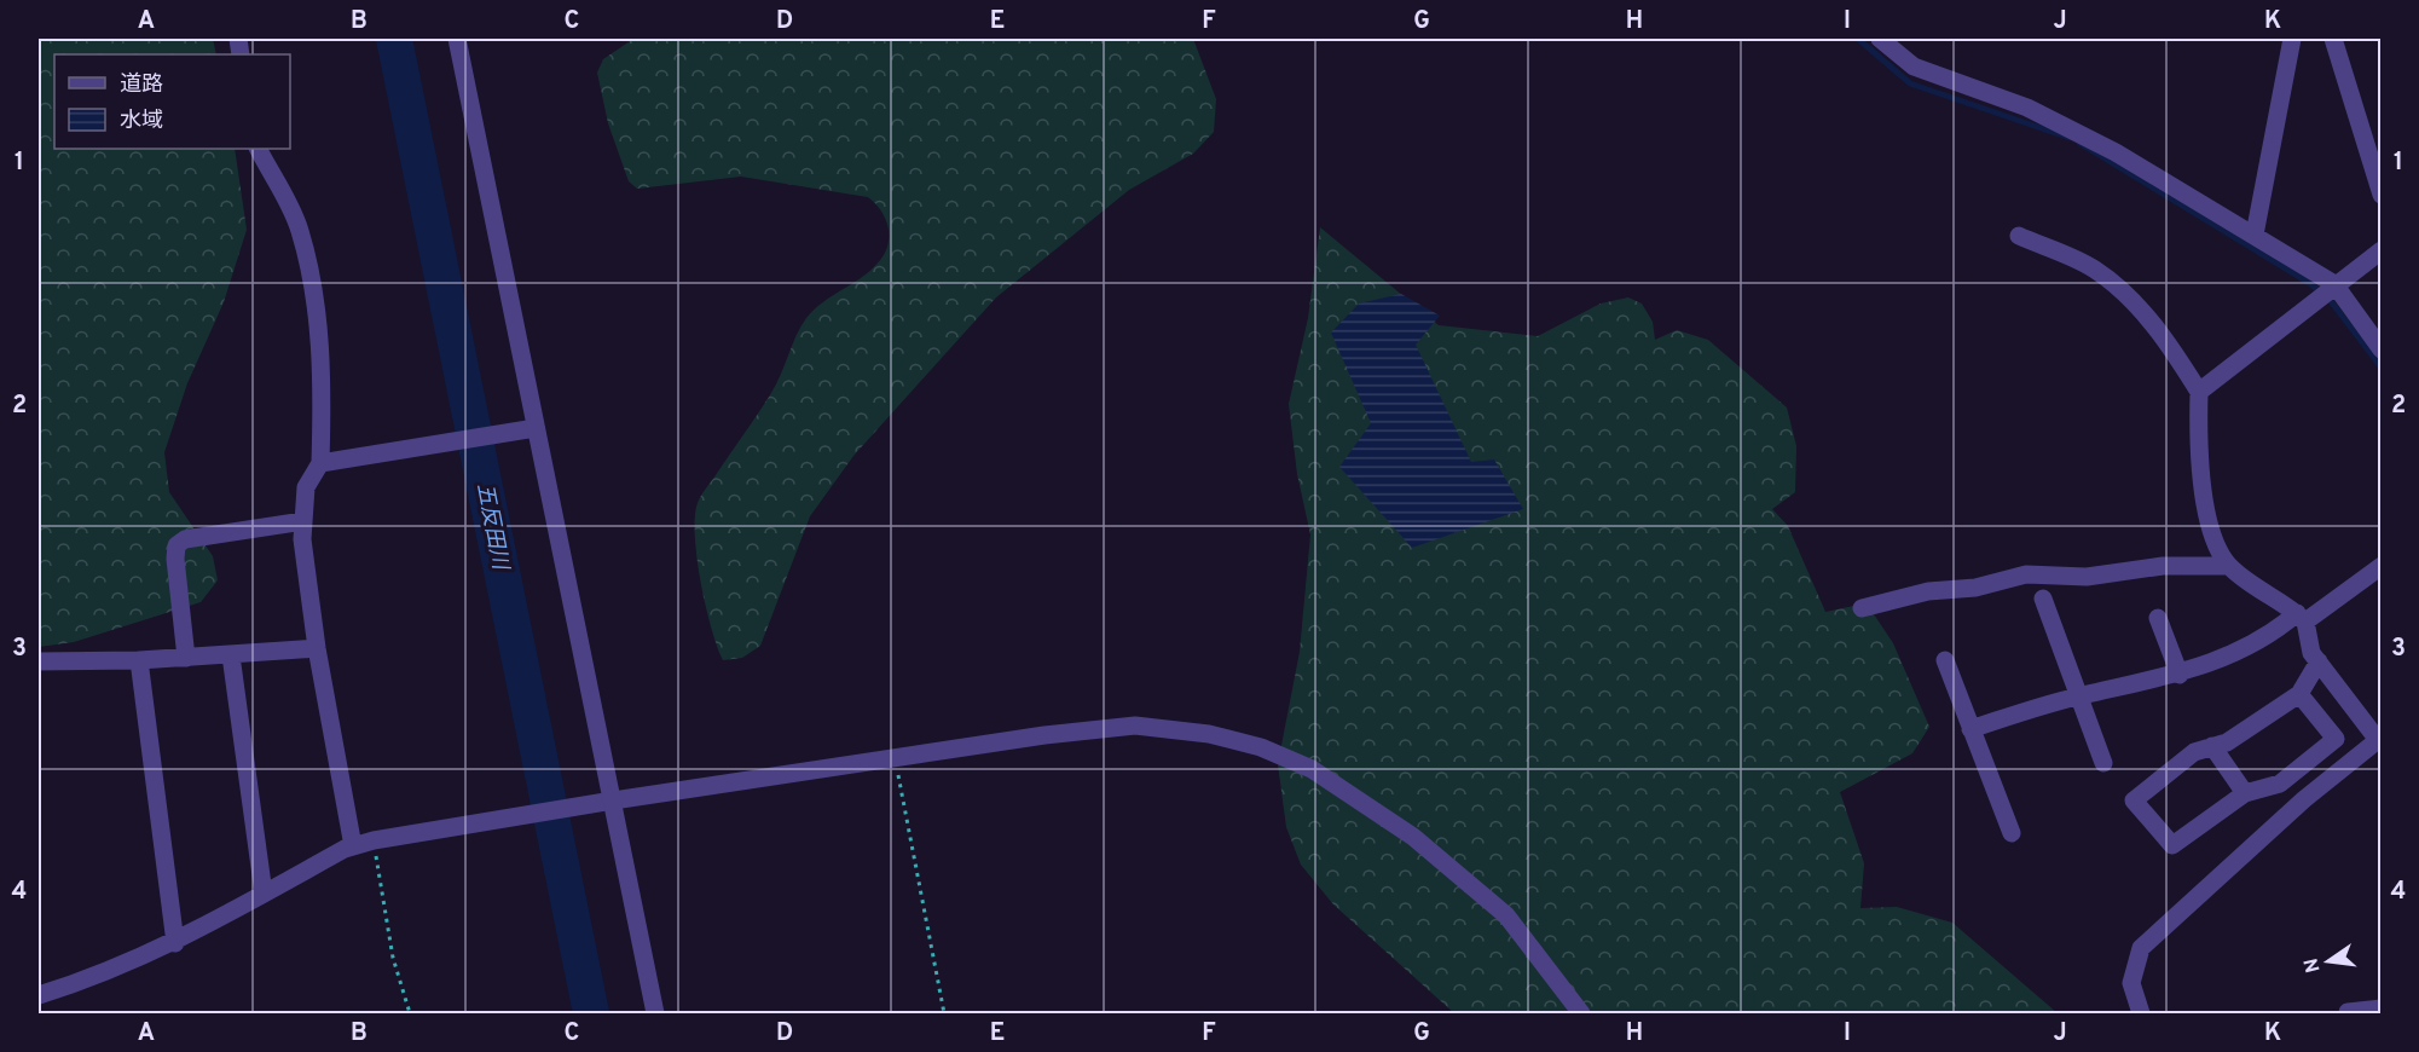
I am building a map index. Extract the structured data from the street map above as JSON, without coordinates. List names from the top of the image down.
{
  "water": ["五反田川"],
  "legend": ["道路", "水域"],
  "north": "left",
  "grid": {
    "columns": [
      "A",
      "B",
      "C",
      "D",
      "E",
      "F",
      "G",
      "H",
      "I",
      "J",
      "K"
    ],
    "rows": [
      "1",
      "2",
      "3",
      "4"
    ]
  }
}
